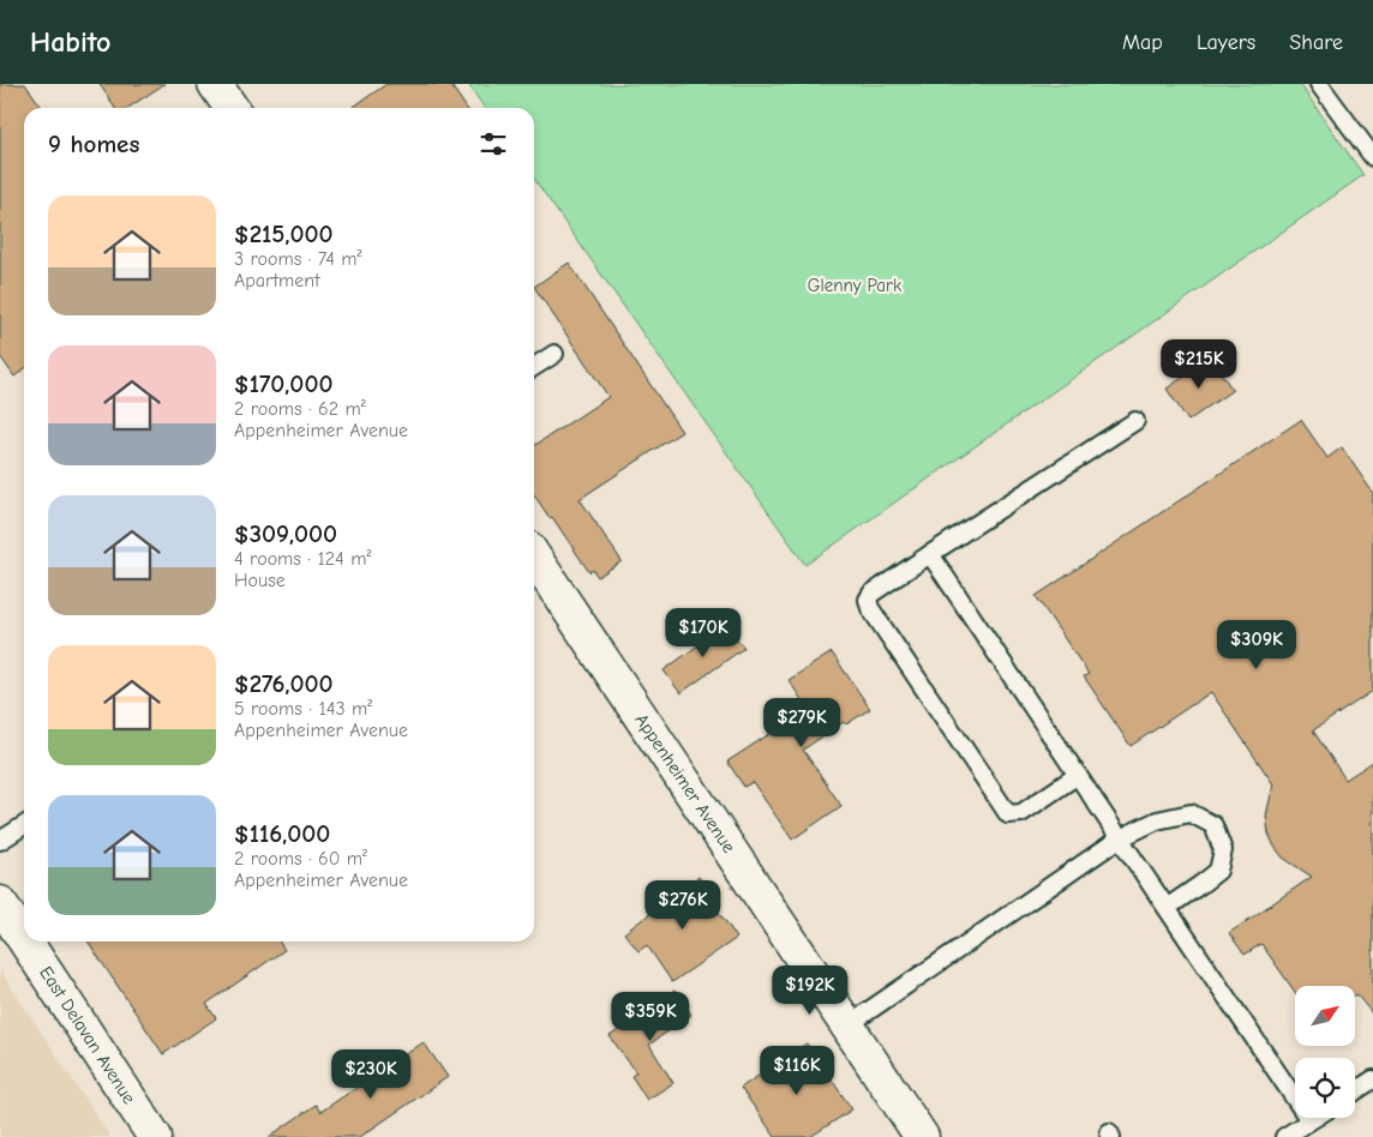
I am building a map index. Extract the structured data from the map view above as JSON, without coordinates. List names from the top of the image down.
{
  "streets": {
    "street": ["Appenheimer Avenue", "East Delavan Avenue"]
  },
  "parks": ["Glenny Park"],
  "north": "top right",
  "page": {
    "header": "Habito",
    "nav": ["Map", "Layers", "Share"],
    "heading": "9 homes",
    "list": [
      {
        "name": "$215,000",
        "note": "3 rooms · 74 m² · Apartment"
      },
      {
        "name": "$170,000",
        "note": "2 rooms · 62 m² · Appenheimer Avenue"
      },
      {
        "name": "$309,000",
        "note": "4 rooms · 124 m² · House"
      },
      {
        "name": "$276,000",
        "note": "5 rooms · 143 m² · Appenheimer Avenue"
      },
      {
        "name": "$116,000",
        "note": "2 rooms · 60 m² · Appenheimer Avenue"
      }
    ],
    "price": [
      "$215K",
      "$170K",
      "$309K",
      "$279K",
      "$276K",
      "$192K",
      "$359K",
      "$116K",
      "$230K"
    ]
  }
}
